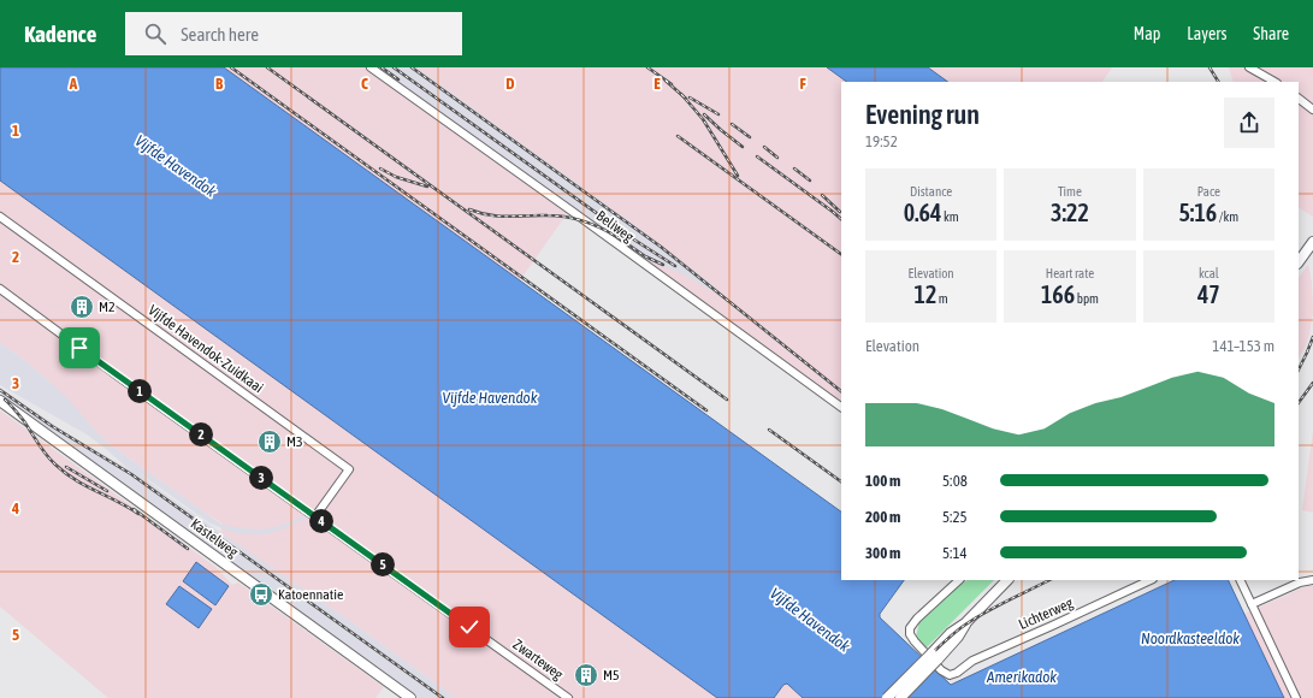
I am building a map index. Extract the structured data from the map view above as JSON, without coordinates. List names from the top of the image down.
{
  "streets": {
    "main road": ["Kastelweg"],
    "street": [
      "Beliweg",
      "Vijfde Havendok-Zuidkaai",
      "Lichterweg",
      "Zwarteweg"
    ]
  },
  "crossings": [
    ["Vijfde Havendok-Zuidkaai", "Zwarteweg"]
  ],
  "water": ["Vijfde Havendok", "Noordkasteeldok", "Amerikadok"],
  "places": {
    "building": ["M2", "M3", "M5"],
    "bus stop": ["Katoennatie"]
  },
  "page": {
    "header": "Kadence",
    "search": "Search here",
    "nav": ["Map", "Layers", "Share"],
    "heading": ["Evening run", "19:52"],
    "stats": [
      ["Distance", "0.64 km"],
      ["Time", "3:22"],
      ["Pace", "5:16 /km"],
      ["Elevation", "12 m"],
      ["Heart rate", "166 bpm"],
      ["kcal", "47"]
    ],
    "chart": ["Elevation", "141–153 m"],
    "pins": [
      "1",
      "2",
      "3",
      "4",
      "5"
    ],
    "list": [
      {
        "name": "100 m",
        "note": "5:08"
      },
      {
        "name": "200 m",
        "note": "5:25"
      },
      {
        "name": "300 m",
        "note": "5:14"
      }
    ]
  },
  "grid": {
    "columns": [
      "A",
      "B",
      "C",
      "D",
      "E",
      "F"
    ],
    "rows": [
      "1",
      "2",
      "3",
      "4",
      "5"
    ]
  }
}
